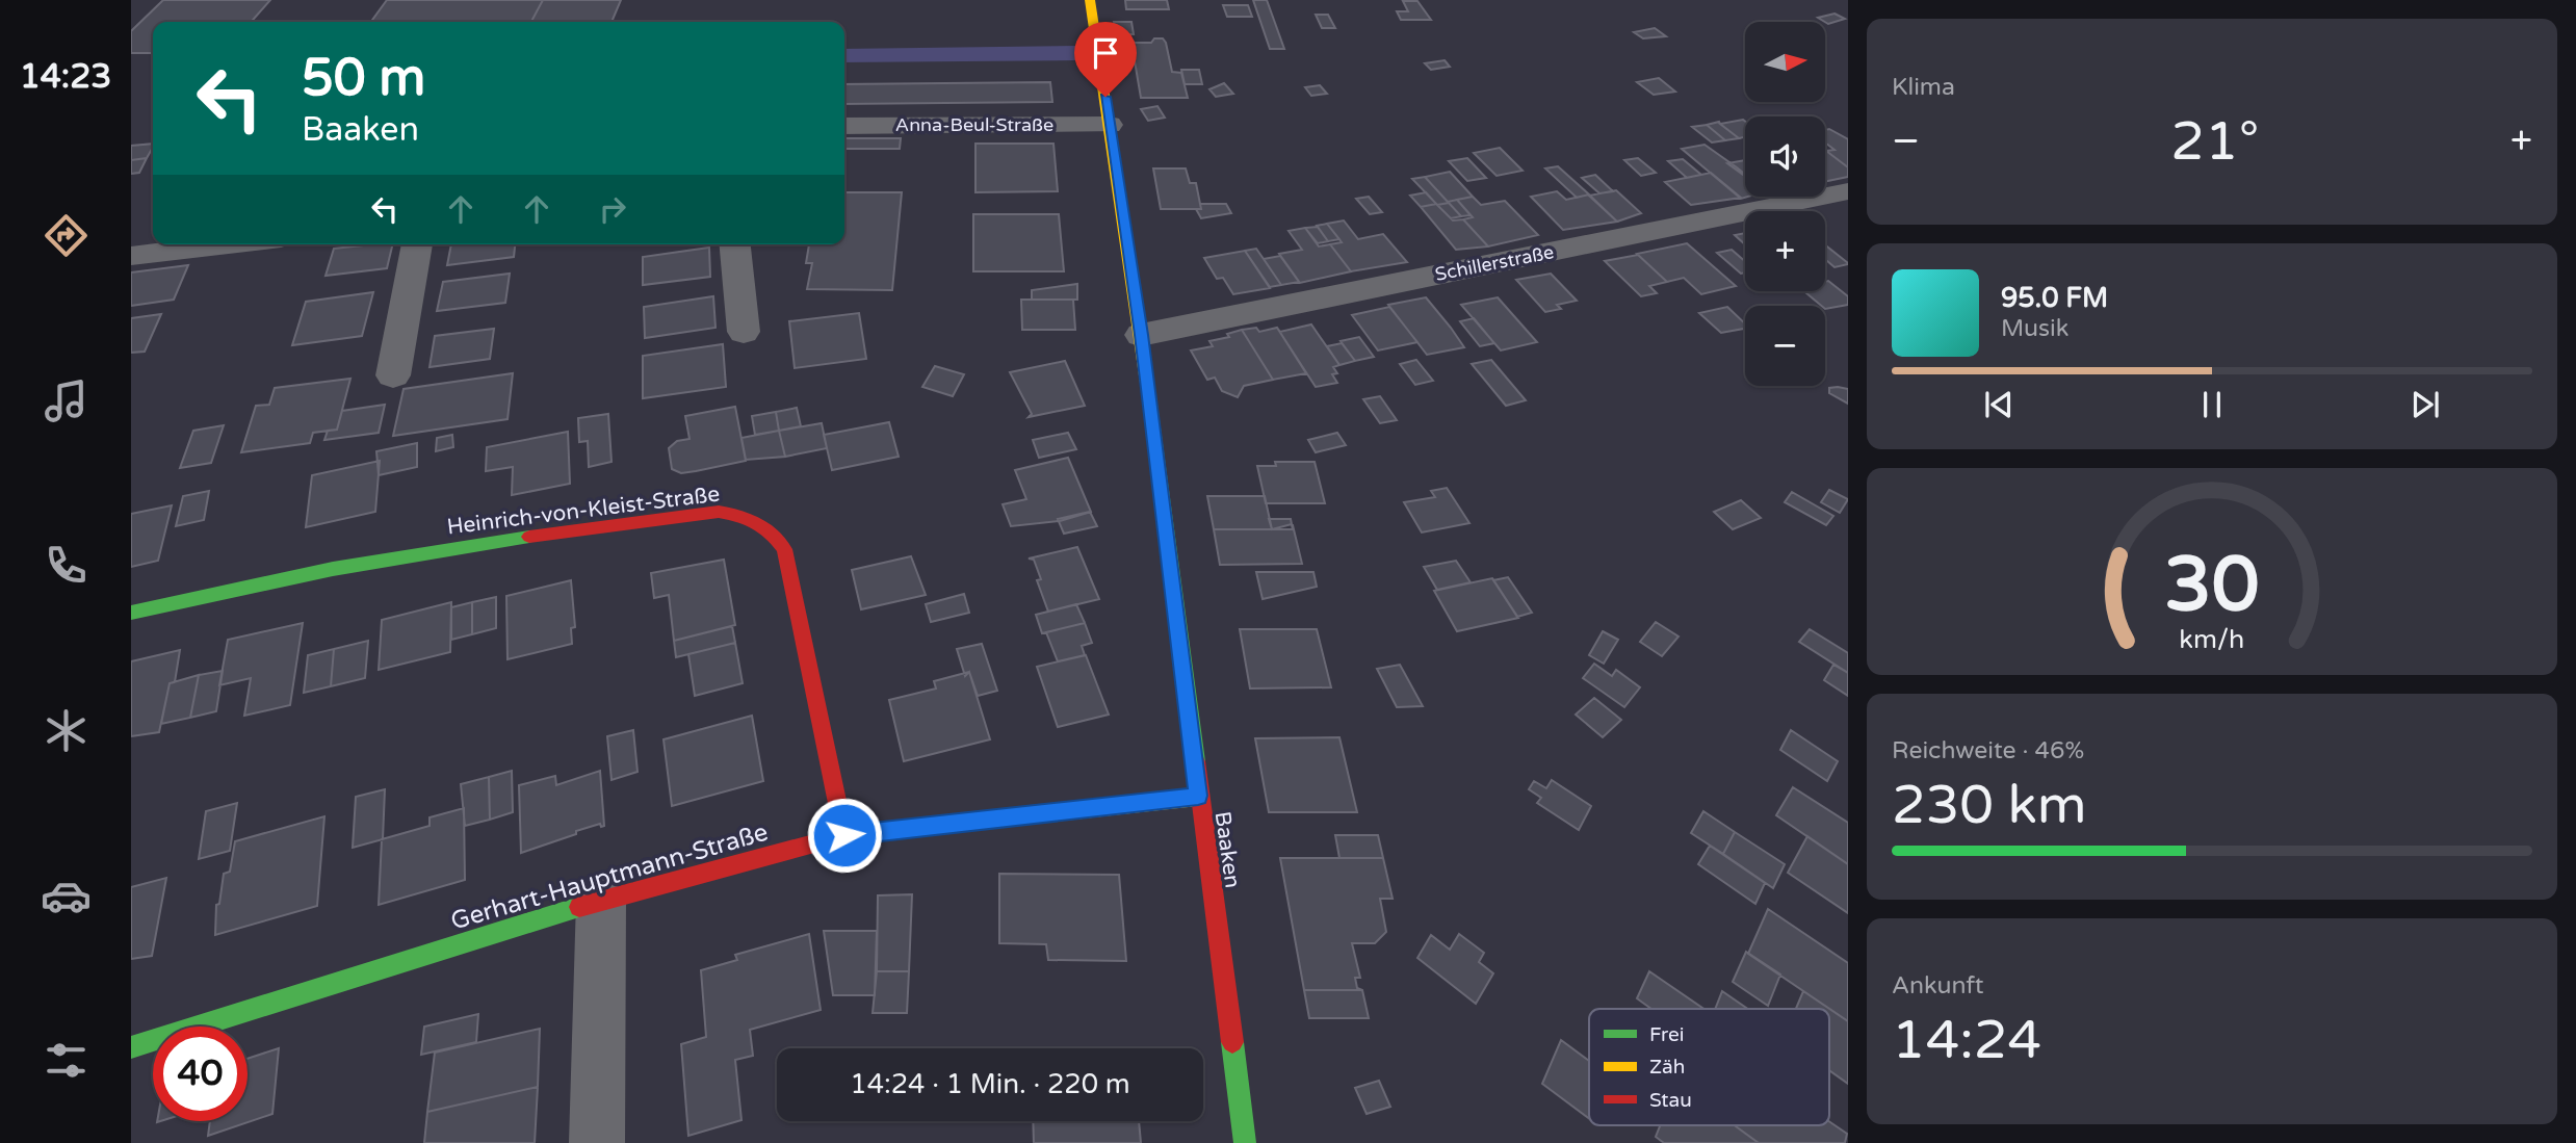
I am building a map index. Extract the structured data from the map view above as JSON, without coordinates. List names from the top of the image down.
{
  "streets": {
    "street": [
      "Anna-Beul-Straße",
      "Schillerstraße",
      "Heinrich-von-Kleist-Straße",
      "Baaken",
      "Gerhart-Hauptmann-Straße"
    ]
  },
  "crossings": [
    ["Anna-Beul-Straße", "Baaken"],
    ["Schillerstraße", "Baaken"],
    ["Heinrich-von-Kleist-Straße", "Gerhart-Hauptmann-Straße"],
    ["Baaken", "Gerhart-Hauptmann-Straße"]
  ],
  "legend": ["Frei", "Zäh", "Stau"],
  "north": "right",
  "page": {
    "tabs": "14:23",
    "tile": [
      "Klima",
      ["Reichweite · 46%", "230 km"],
      ["Ankunft", "14:24"]
    ],
    "map_buttons": ["+", "−"],
    "turn": ["50 m", "Baaken"],
    "heat": ["−", "21°", "+"],
    "song": ["95.0 FM", "Musik"],
    "limit": "40",
    "trip": "14:24 · 1 Min. · 220 m",
    "gauge": ["30", "km/h"]
  }
}
